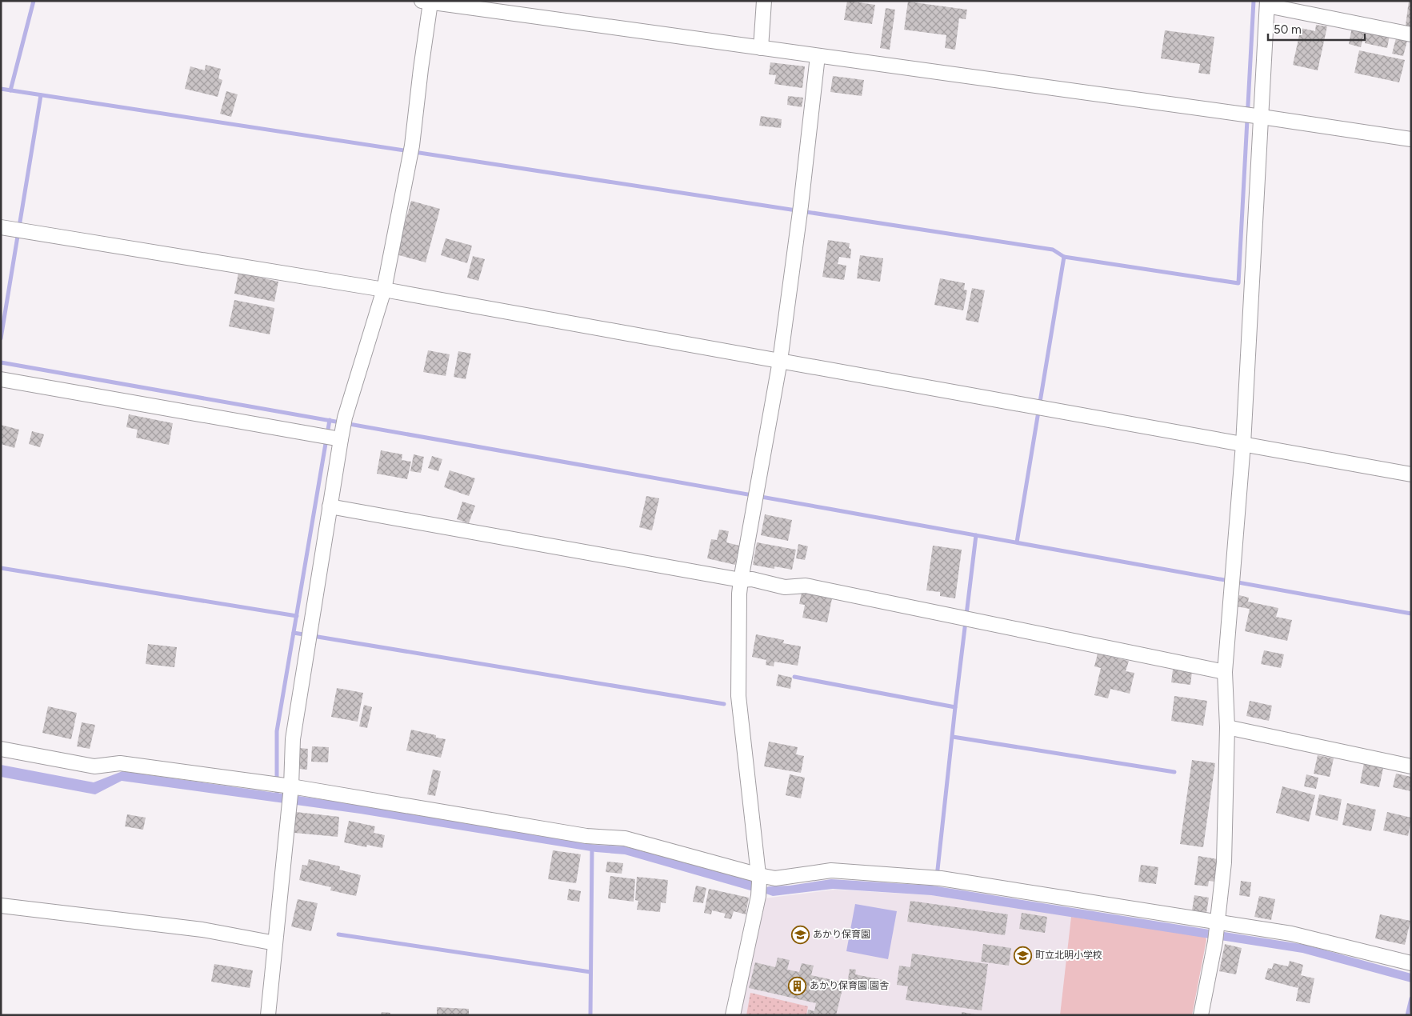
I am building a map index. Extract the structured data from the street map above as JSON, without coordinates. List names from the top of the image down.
{
  "places": {
    "school or university": ["あかり保育園", "町立北明小学校"],
    "building": ["あかり保育園 園舎"]
  },
  "scale_bar": "50 m"
}
